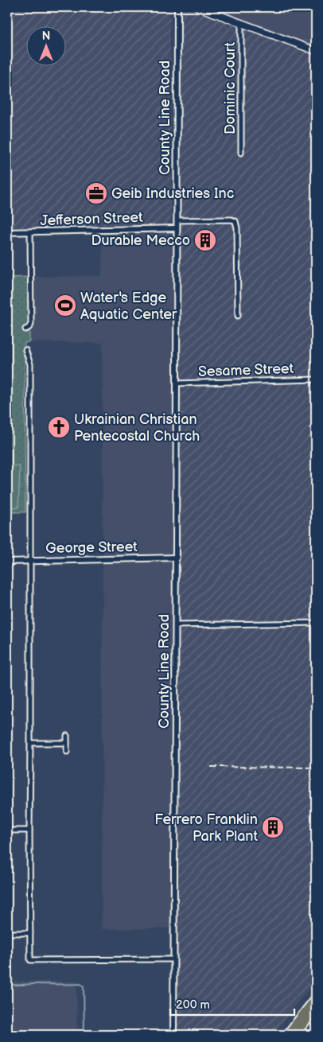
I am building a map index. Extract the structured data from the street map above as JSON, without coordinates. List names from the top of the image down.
{
  "streets": {
    "street": [
      "Dominic Court",
      "County Line Road",
      "Jefferson Street",
      "Sesame Street",
      "George Street"
    ]
  },
  "crossings": [
    ["County Line Road", "Jefferson Street"],
    ["County Line Road", "Sesame Street"],
    ["County Line Road", "George Street"]
  ],
  "places": {
    "office": ["Geib Industries Inc"],
    "building": ["Durable Mecco", "Ferrero Franklin Park Plant"],
    "sports": ["Water's Edge Aquatic Center"],
    "church": ["Ukrainian Christian Pentecostal Church"]
  },
  "scale_bar": "200 m",
  "north": "top"
}
